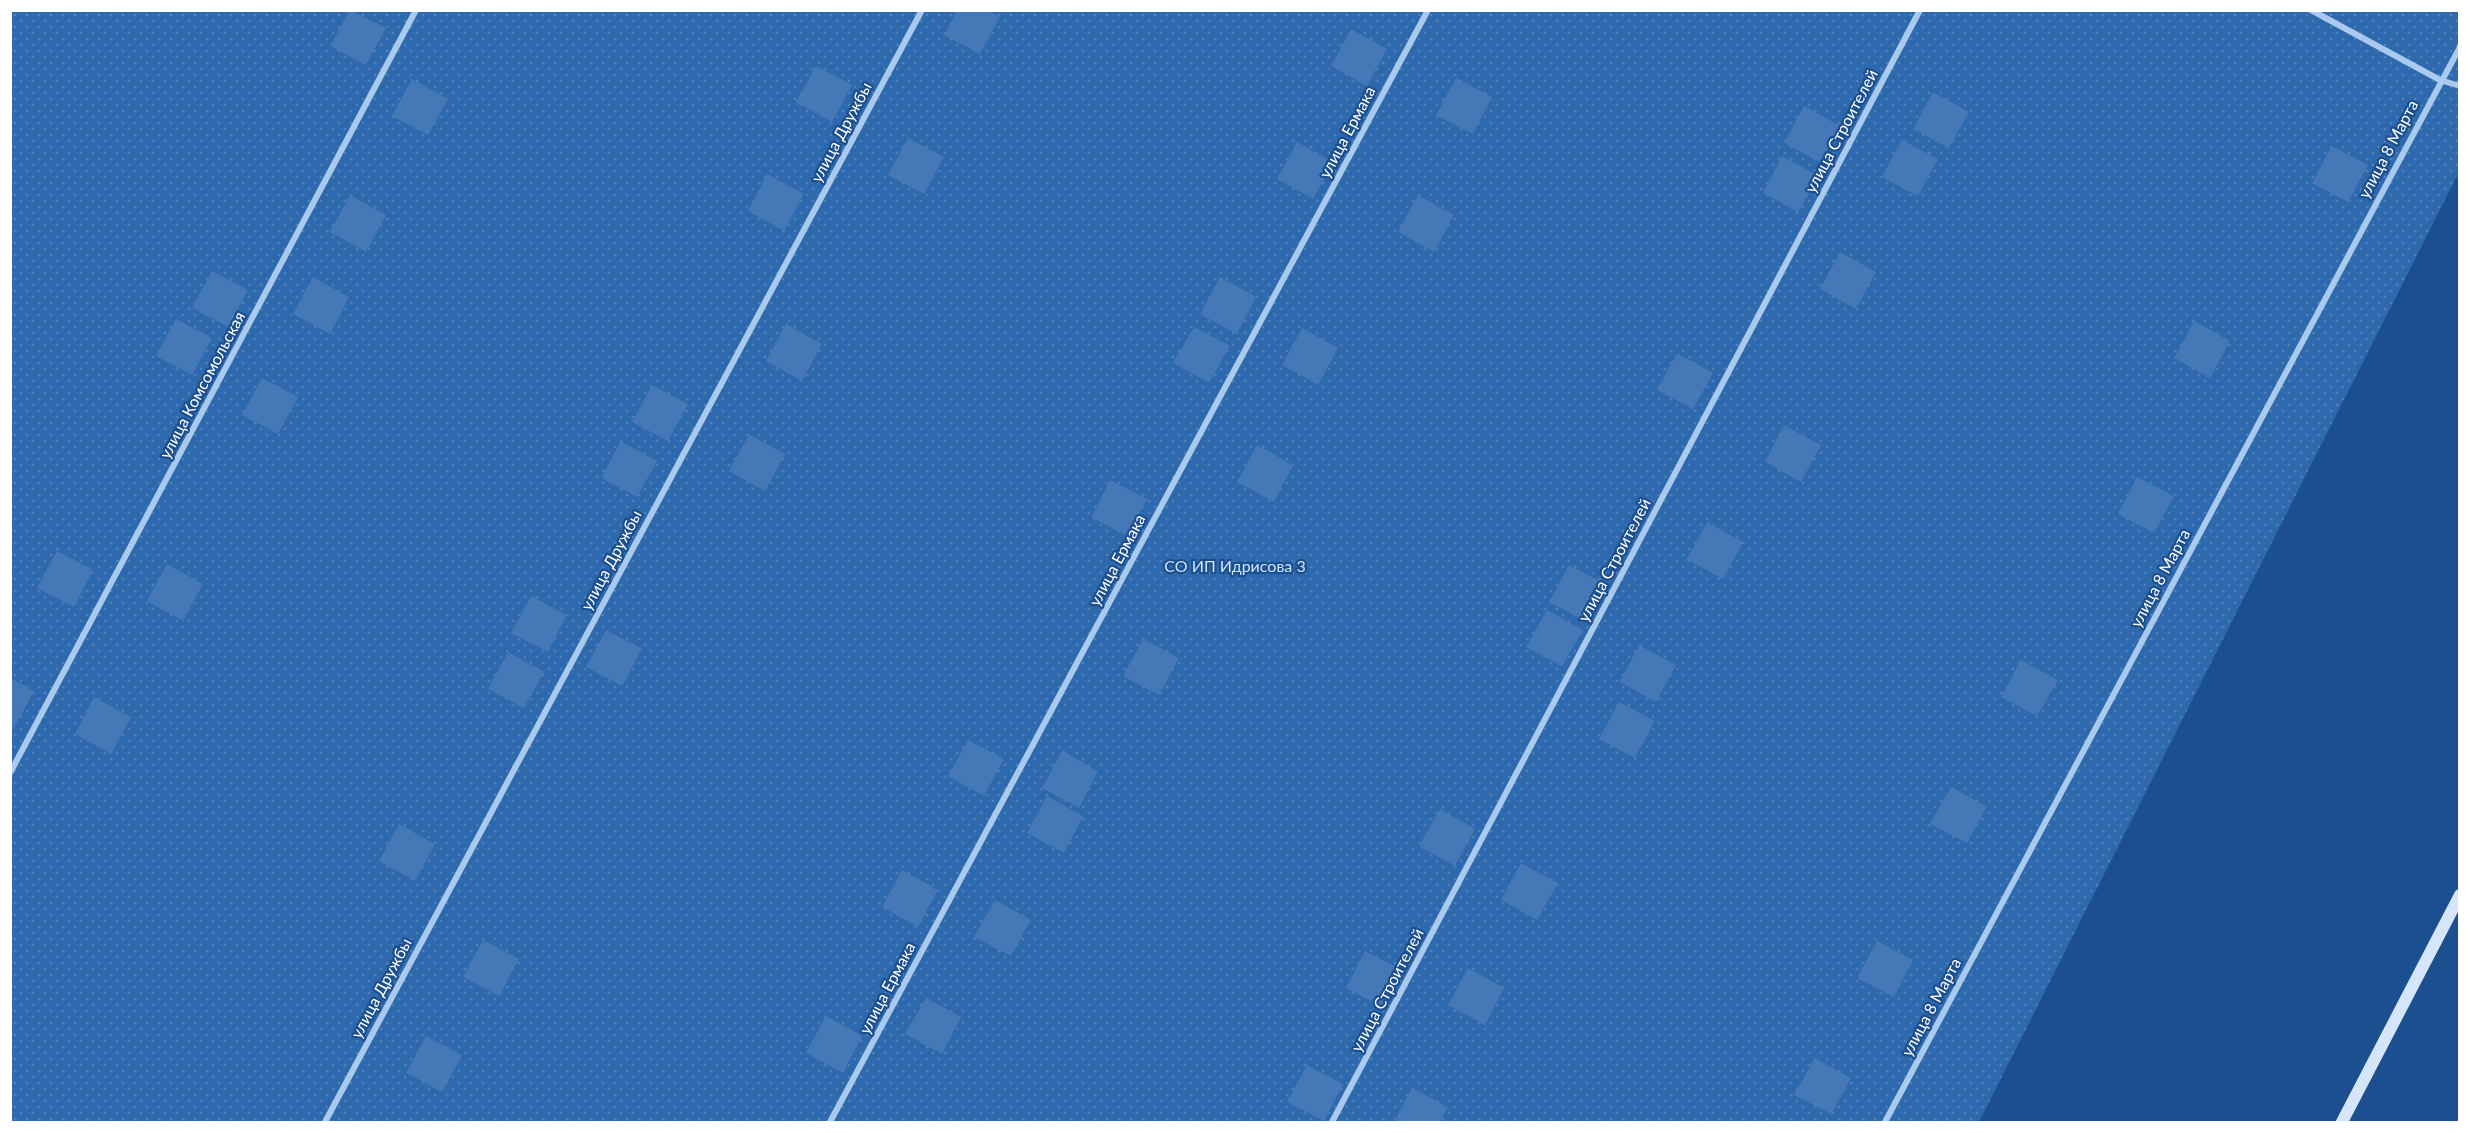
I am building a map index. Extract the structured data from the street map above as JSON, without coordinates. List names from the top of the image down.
{
  "streets": {
    "street": [
      "улица Строителей",
      "улица Дружбы",
      "улица Ермака",
      "улица 8 Марта",
      "улица Комсомольская"
    ]
  },
  "parks": ["СО ИП Идрисова 3"]
}
